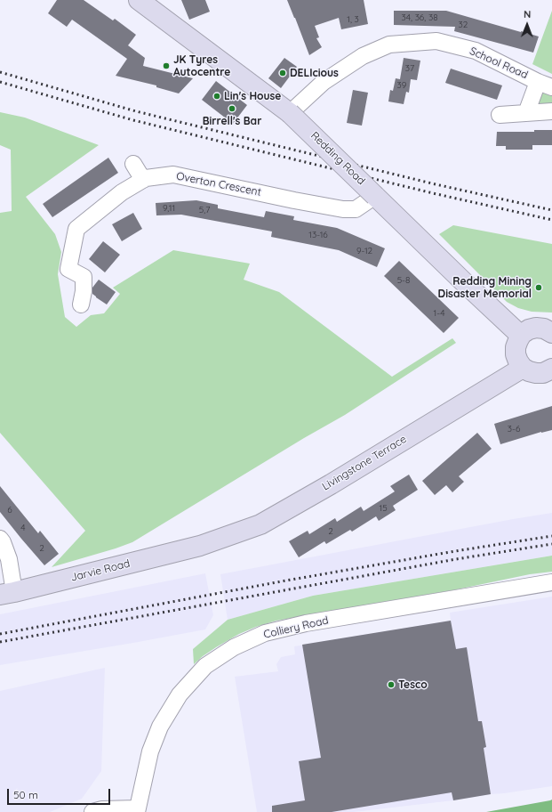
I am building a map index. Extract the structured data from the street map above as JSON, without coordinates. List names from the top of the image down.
{
  "streets": {
    "main road": ["Redding Road", "Livingstone Terrace", "Jarvie Road"],
    "street": ["School Road", "Overton Crescent", "Colliery Road"]
  },
  "crossings": [
    ["School Road", "Redding Road"],
    ["Redding Road", "Overton Crescent"],
    ["Livingstone Terrace", "Jarvie Road"]
  ],
  "places": [
    "JK Tyres Autocentre",
    "DELIcious",
    "Lin's House",
    "Birrell's Bar",
    "Redding Mining Disaster Memorial",
    "Tesco"
  ],
  "house_numbers": [
    "34, 36, 38",
    "1, 3",
    "32",
    "37",
    "39",
    "9,11",
    "5,7",
    "13-16",
    "9-12",
    "5-8",
    "1-4",
    "3-6",
    "15",
    "6",
    "4",
    "2",
    "2"
  ],
  "scale_bar": "50 m",
  "north": "top"
}
